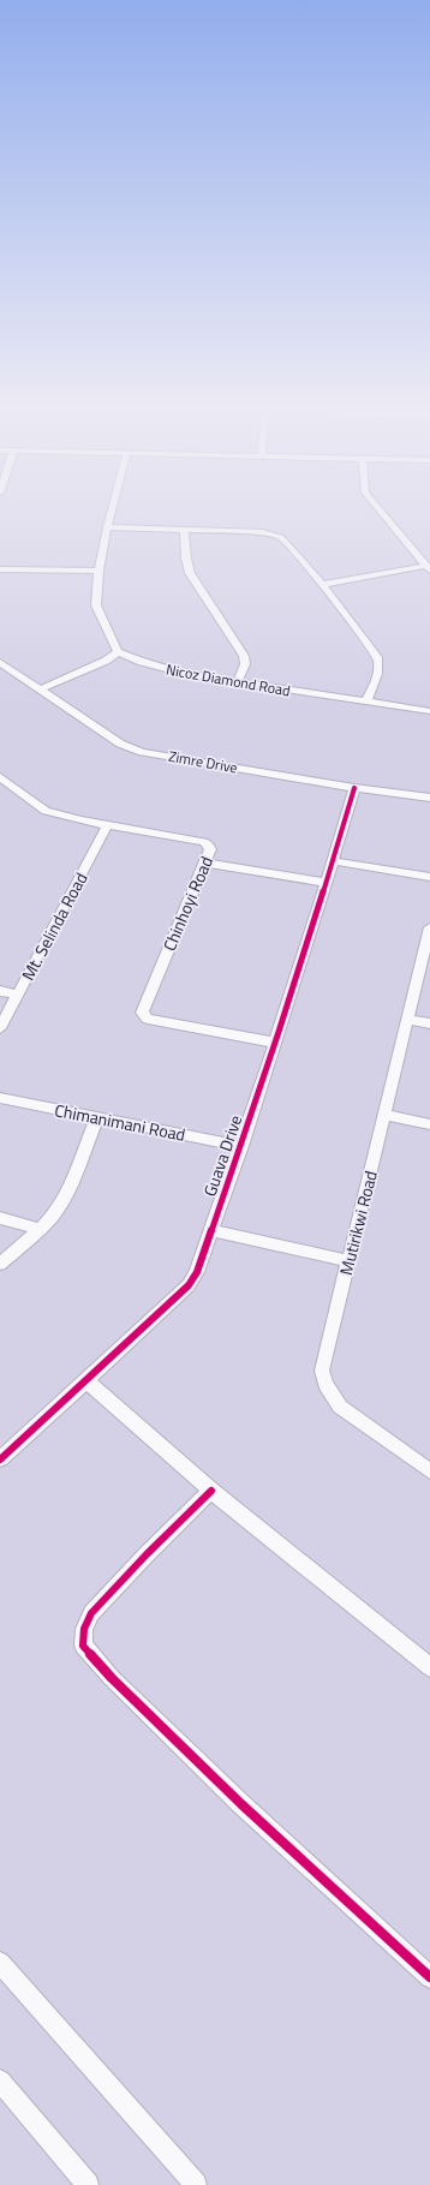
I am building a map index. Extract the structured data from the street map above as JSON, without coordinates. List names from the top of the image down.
{
  "streets": {
    "street": [
      "Nicoz Diamond Road",
      "Zimre Drive",
      "Chinhoyi Road",
      "Mt. Selinda Road",
      "Chimanimani Road",
      "Guava Drive",
      "Mutirikwi Road"
    ]
  },
  "crossings": [
    ["Zimre Drive", "Guava Drive"],
    ["Chinhoyi Road", "Mt. Selinda Road"],
    ["Chinhoyi Road", "Guava Drive"],
    ["Chimanimani Road", "Guava Drive"]
  ]
}
